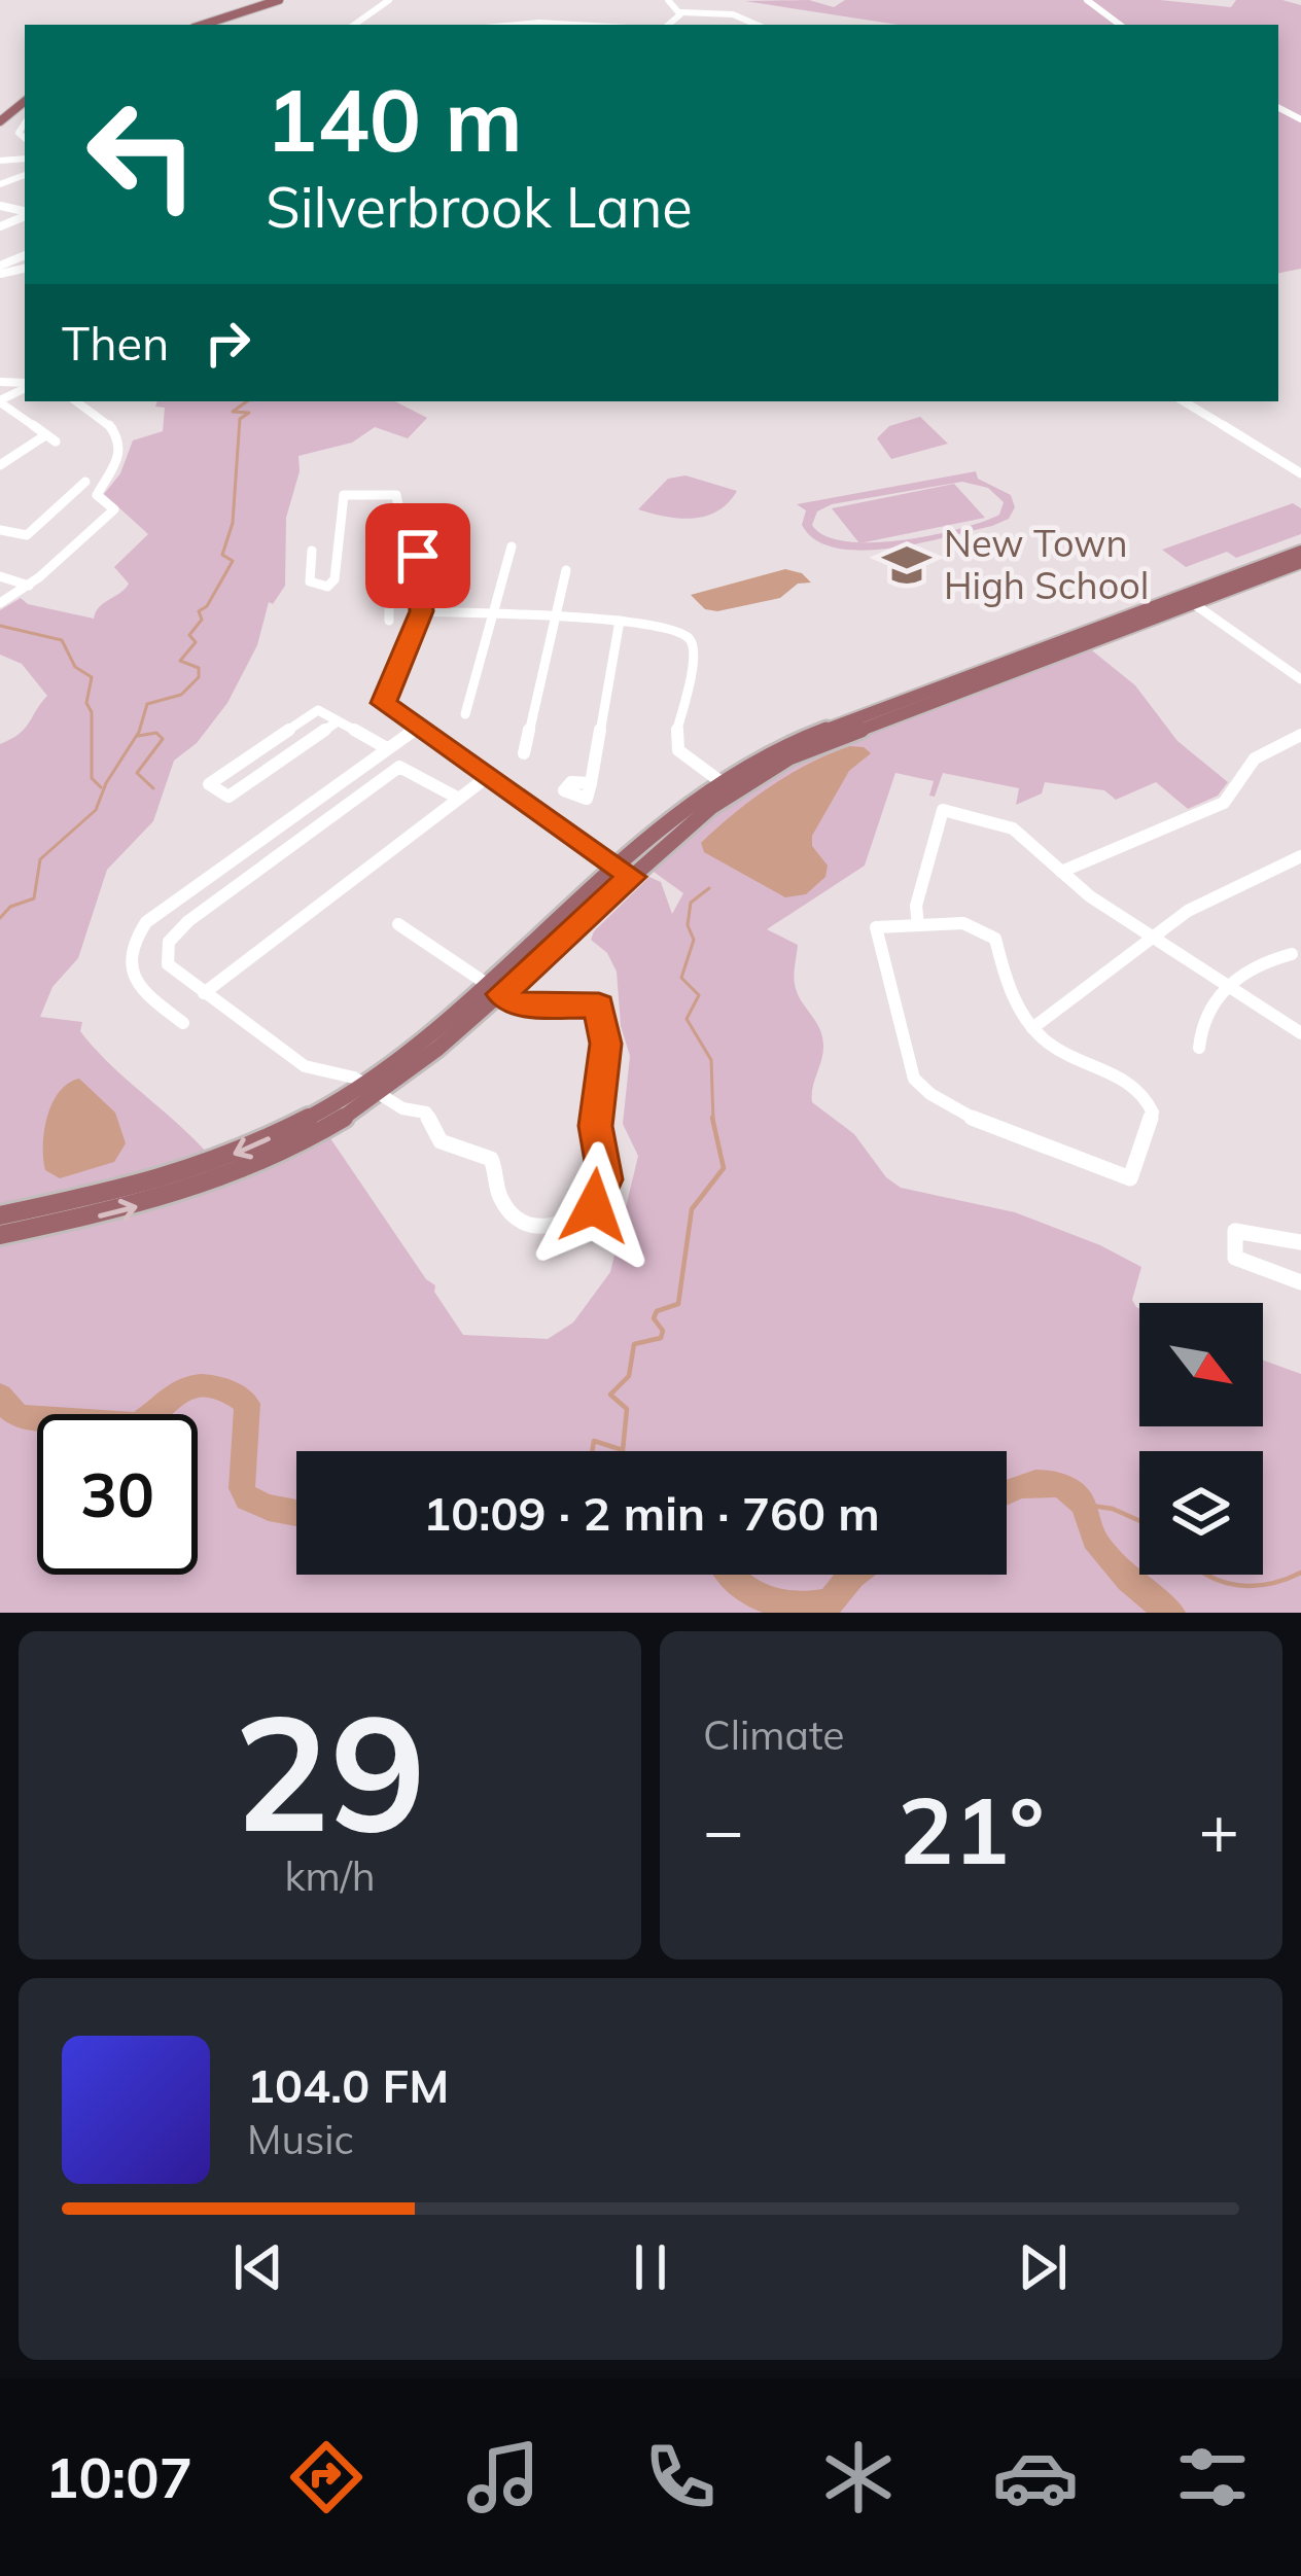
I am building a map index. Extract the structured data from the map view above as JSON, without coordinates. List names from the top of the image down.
{
  "places": {
    "school or university": ["New Town High School"]
  },
  "north": "bottom right",
  "page": {
    "turn": ["140 m", "Silverbrook Lane"],
    "then": "Then",
    "limit": "30",
    "trip": "10:09 · 2 min · 760 m",
    "tile": [
      ["29", "km/h"],
      "Climate"
    ],
    "heat": ["−", "21°", "+"],
    "song": ["104.0 FM", "Music"],
    "tabs": "10:07"
  }
}
